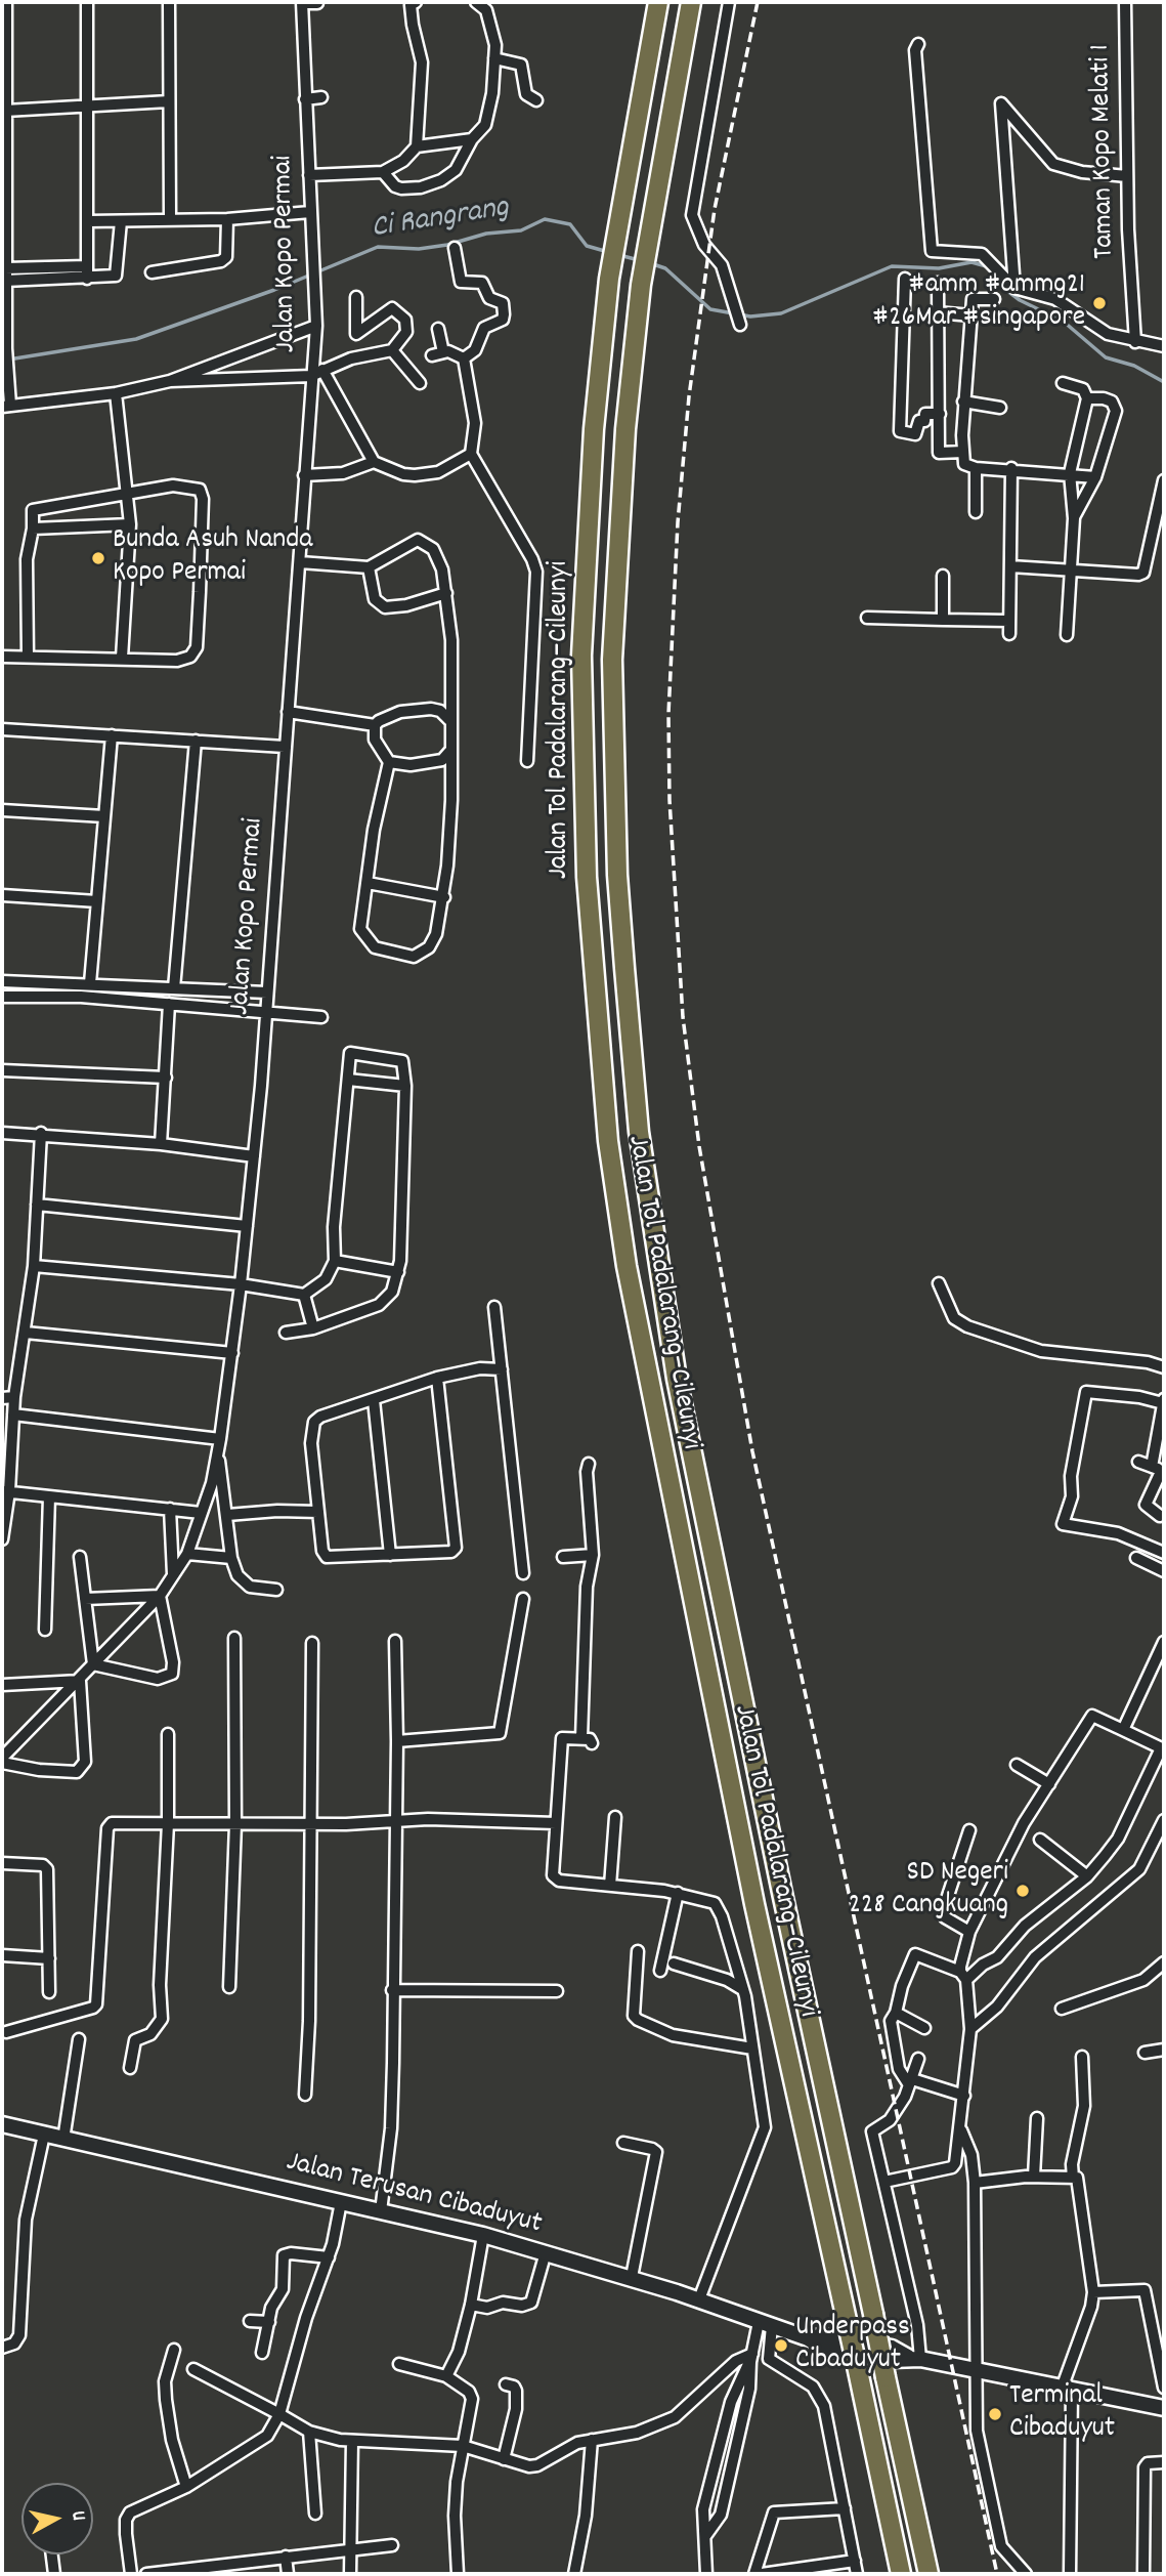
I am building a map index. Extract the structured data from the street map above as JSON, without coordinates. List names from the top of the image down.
{
  "streets": {
    "highway": ["Jalan Tol Padalarang–Cileunyi"],
    "main road": ["Jalan Terusan Cibaduyut"],
    "street": ["Taman Kopo Melati 1", "Jalan Kopo Permai"]
  },
  "water": ["Ci Rangrang"],
  "places": [
    "#amm #ammg21 #26Mar #singapore",
    "Bunda Asuh Nanda Kopo Permai",
    "SD Negeri 228 Cangkuang",
    "Underpass Cibaduyut",
    "Terminal Cibaduyut"
  ],
  "north": "right"
}
